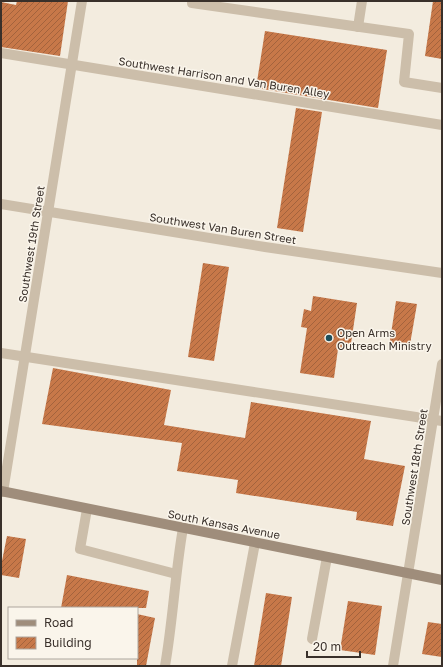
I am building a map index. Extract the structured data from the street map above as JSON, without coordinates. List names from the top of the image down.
{
  "streets": {
    "main road": ["South Kansas Avenue"],
    "street": [
      "Southwest Harrison and Van Buren Alley",
      "Southwest Van Buren Street",
      "Southwest 19th Street",
      "Southwest 18th Street"
    ]
  },
  "crossings": [
    ["Southwest Harrison and Van Buren Alley", "Southwest 19th Street"],
    ["Southwest Van Buren Street", "Southwest 19th Street"],
    ["Southwest 19th Street", "South Kansas Avenue"],
    ["Southwest 18th Street", "South Kansas Avenue"]
  ],
  "places": ["Open Arms Outreach Ministry"],
  "legend": ["Road", "Building"],
  "scale_bar": "20 m"
}
